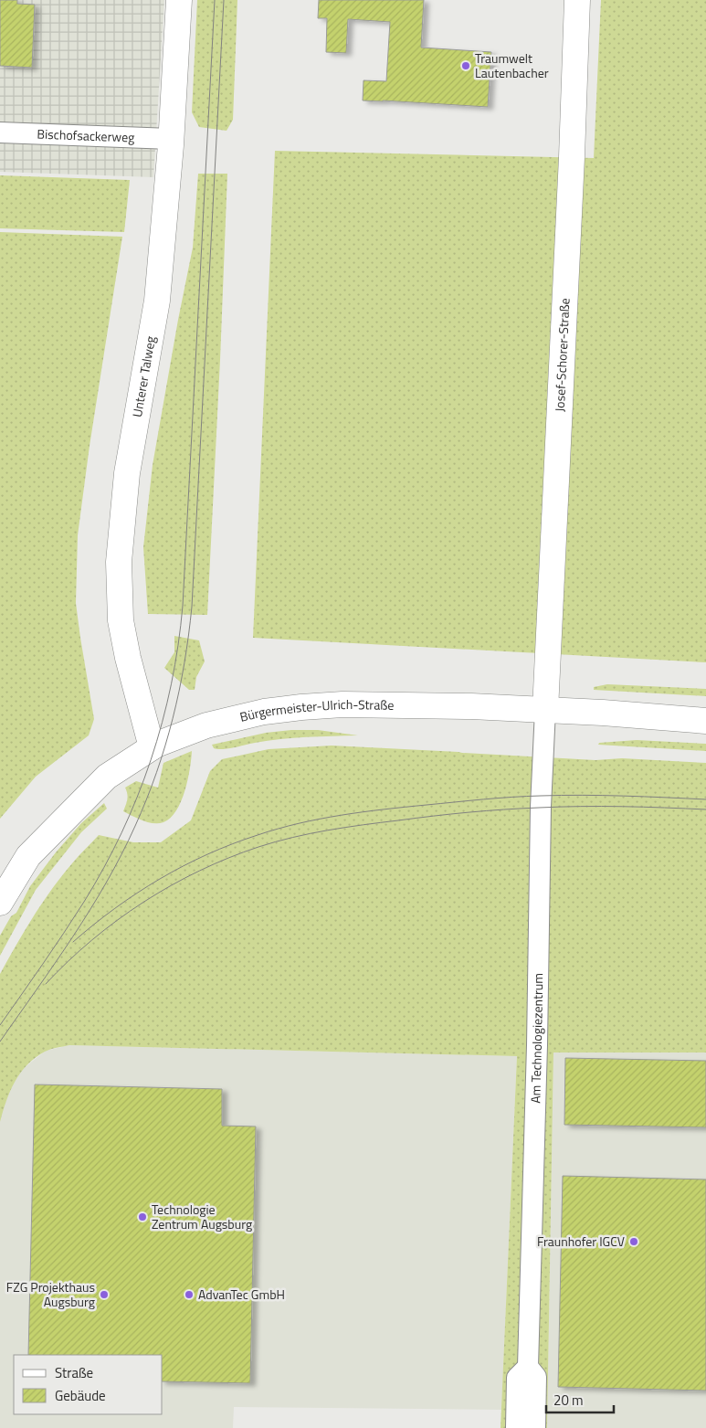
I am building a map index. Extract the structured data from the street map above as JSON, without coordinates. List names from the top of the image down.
{
  "streets": {
    "street": [
      "Bischofsackerweg",
      "Josef-Schorer-Straße",
      "Unterer Talweg",
      "Bürgermeister-Ulrich-Straße",
      "Am Technologiezentrum"
    ]
  },
  "crossings": [
    ["Bischofsackerweg", "Unterer Talweg"],
    ["Josef-Schorer-Straße", "Bürgermeister-Ulrich-Straße"],
    ["Josef-Schorer-Straße", "Am Technologiezentrum"],
    ["Unterer Talweg", "Bürgermeister-Ulrich-Straße"],
    ["Bürgermeister-Ulrich-Straße", "Am Technologiezentrum"]
  ],
  "places": [
    "Traumwelt Lautenbacher",
    "Technologie Zentrum Augsburg",
    "Fraunhofer IGCV",
    "FZG Projekthaus Augsburg",
    "AdvanTec GmbH"
  ],
  "legend": ["Straße", "Gebäude"],
  "scale_bar": "20 m"
}
